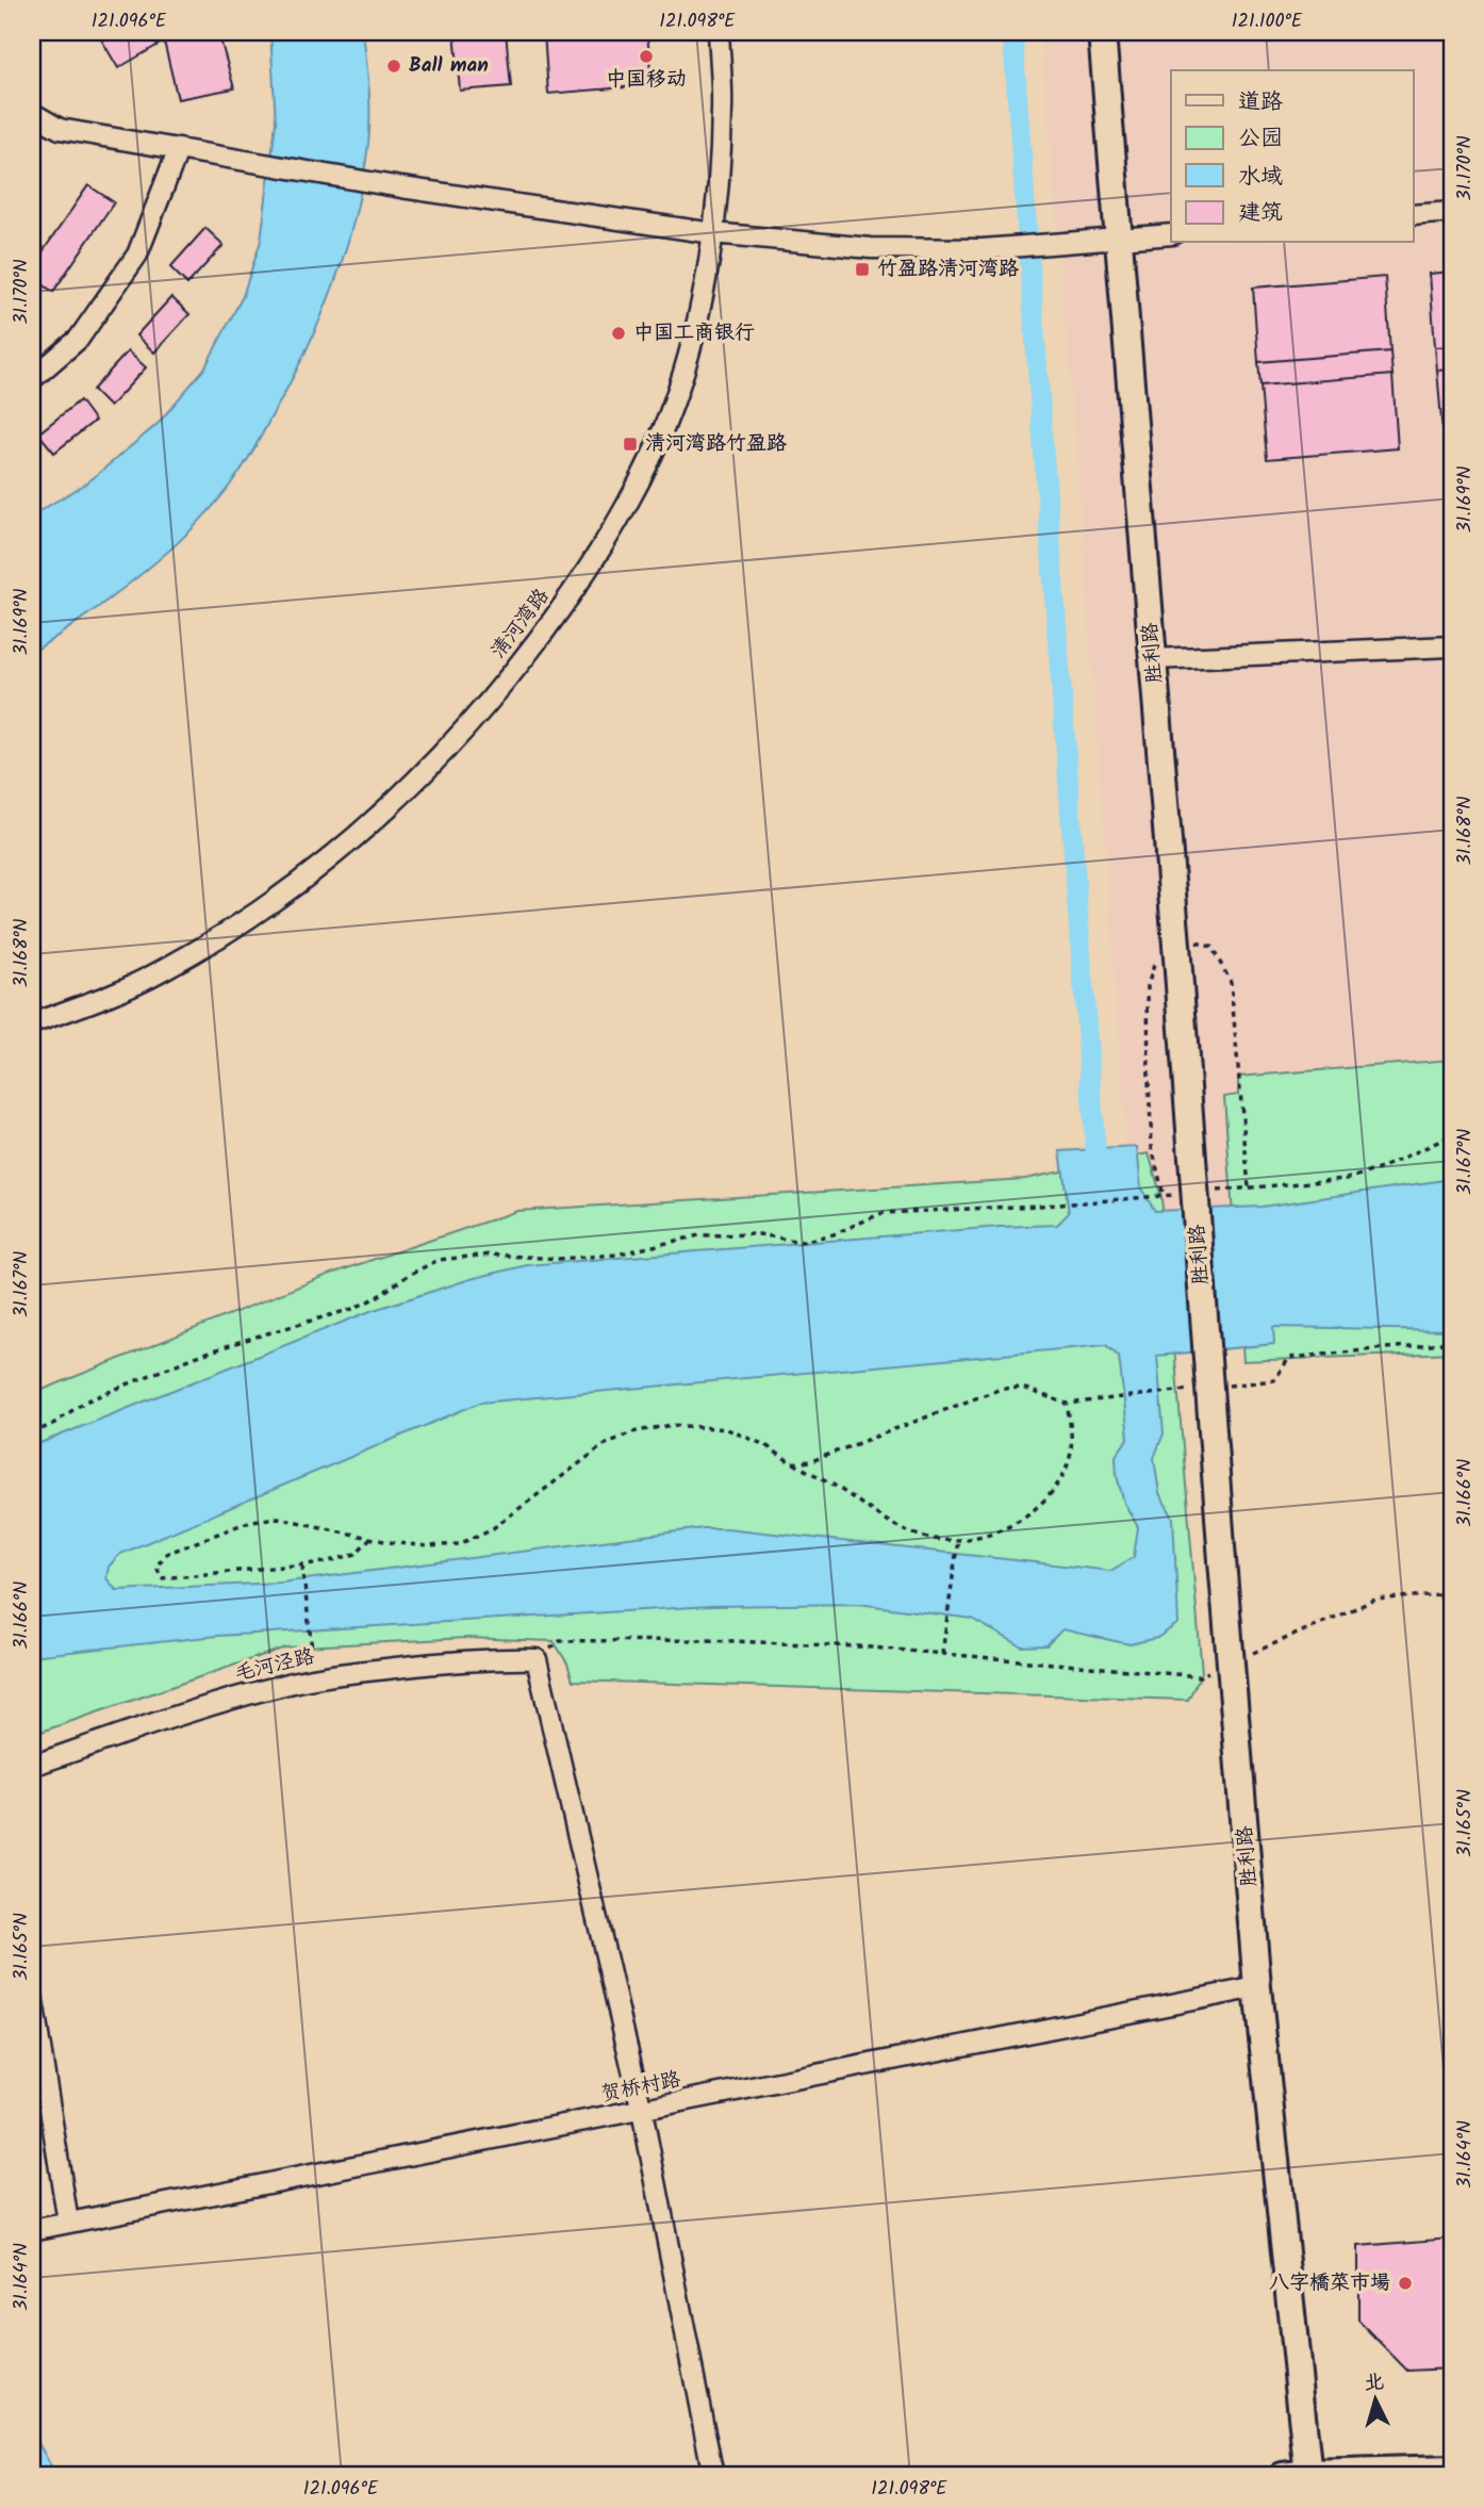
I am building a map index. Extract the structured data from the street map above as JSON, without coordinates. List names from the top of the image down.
{
  "streets": {
    "main road": ["胜利路"],
    "street": ["清河湾路", "毛河泾路", "贺桥村路"]
  },
  "crossings": [
    ["胜利路", "贺桥村路"]
  ],
  "places": {
    "other": [
      "中国移动",
      "Ball man",
      "中国工商银行",
      "八字橋菜市場"
    ],
    "transit": ["竹盈路清河湾路", "清河湾路竹盈路"]
  },
  "legend": [
    "道路",
    "公园",
    "水域",
    "建筑"
  ],
  "north": "top",
  "coordinates": [
    "121.096°E",
    "121.098°E",
    "121.100°E",
    "31.170°N",
    "31.169°N",
    "31.168°N",
    "31.167°N",
    "31.166°N",
    "31.165°N",
    "31.164°N"
  ]
}
